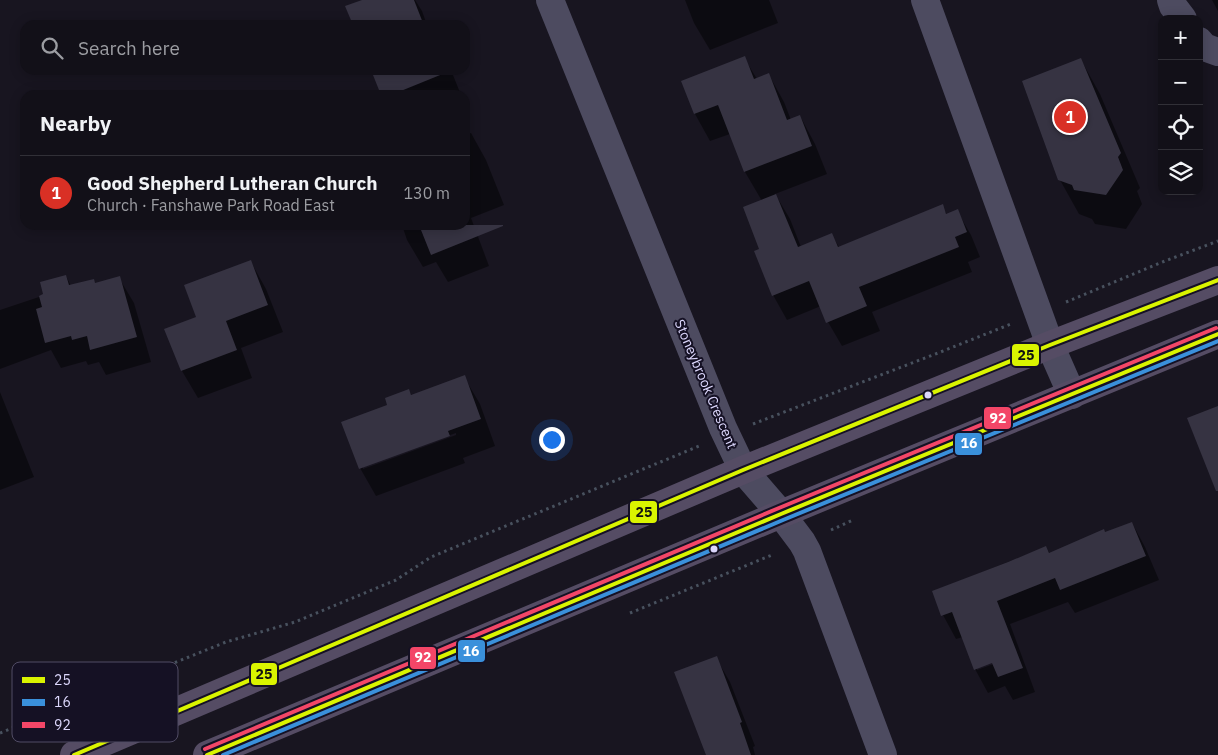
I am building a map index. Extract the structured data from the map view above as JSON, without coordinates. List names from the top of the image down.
{
  "streets": {
    "street": ["Stoneybrook Crescent"]
  },
  "lines": ["transit line 25", "transit line 92", "transit line 16"],
  "legend": ["25", "16", "92"],
  "page": {
    "map_buttons": ["+", "−"],
    "search": "Search here",
    "heading": "Nearby",
    "pins": "1",
    "list": [
      {
        "mark": "1",
        "name": "Good Shepherd Lutheran Church",
        "note": "Church · Fanshawe Park Road East",
        "value": "130 m"
      }
    ]
  }
}
